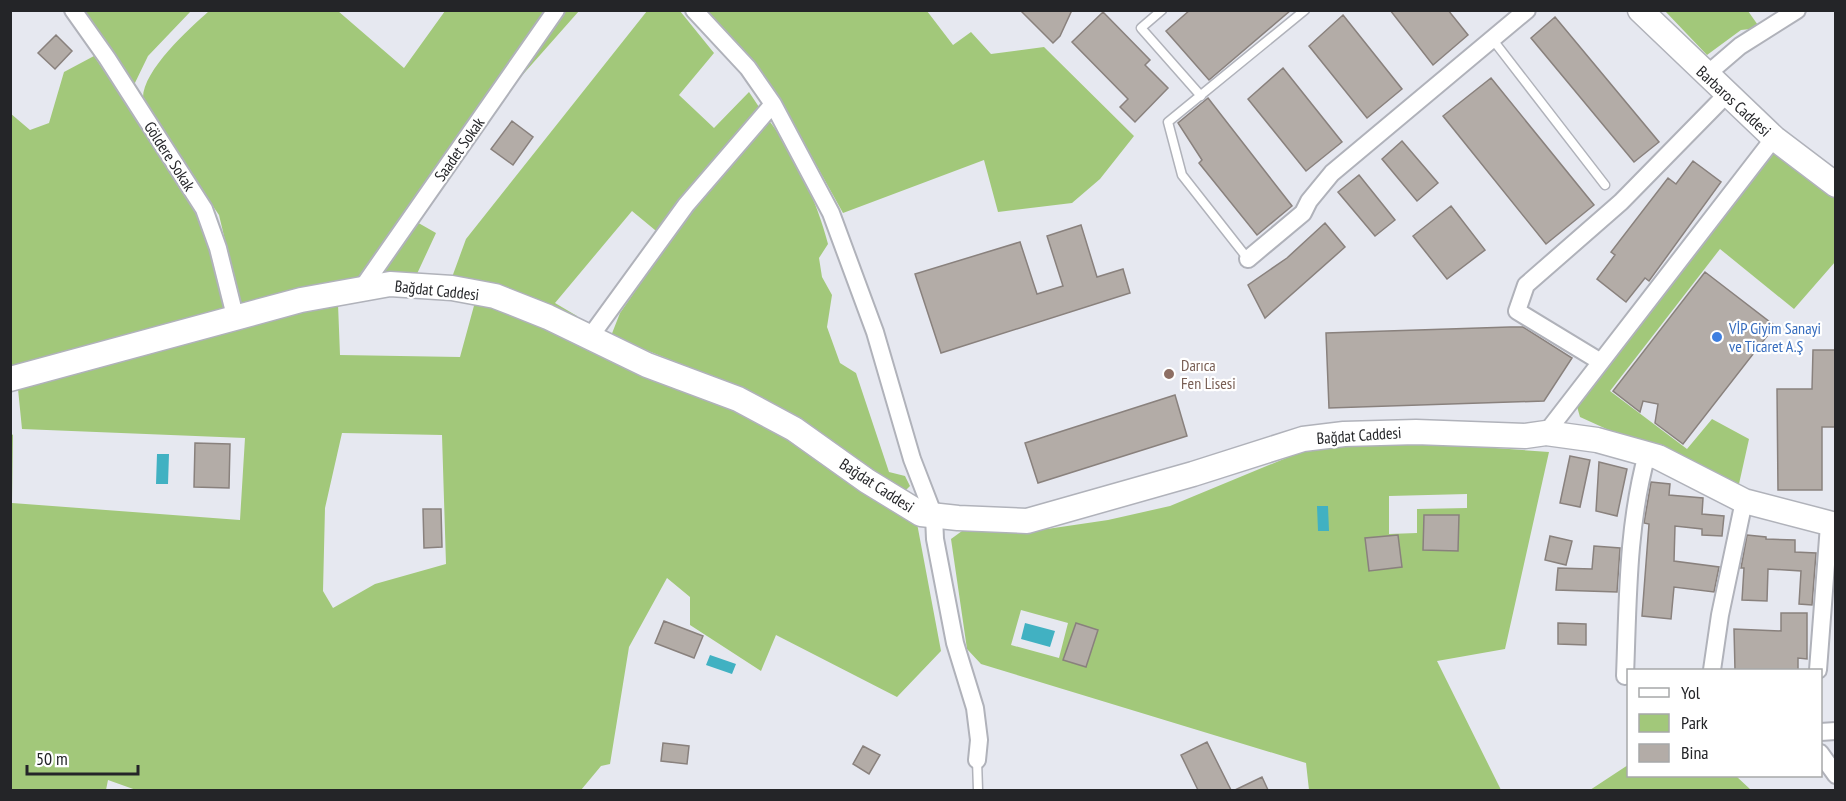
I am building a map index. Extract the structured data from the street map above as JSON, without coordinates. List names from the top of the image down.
{
  "streets": {
    "street": [
      "Barbaros Caddesi",
      "Saadet Sokak",
      "Göldere Sokak",
      "Bağdat Caddesi"
    ]
  },
  "crossings": [
    ["Saadet Sokak", "Bağdat Caddesi"],
    ["Göldere Sokak", "Bağdat Caddesi"]
  ],
  "places": ["VİP Giyim Sanayi ve Ticaret A.Ş", "Darıca Fen Lisesi"],
  "legend": ["Yol", "Park", "Bina"],
  "scale_bar": "50 m"
}
